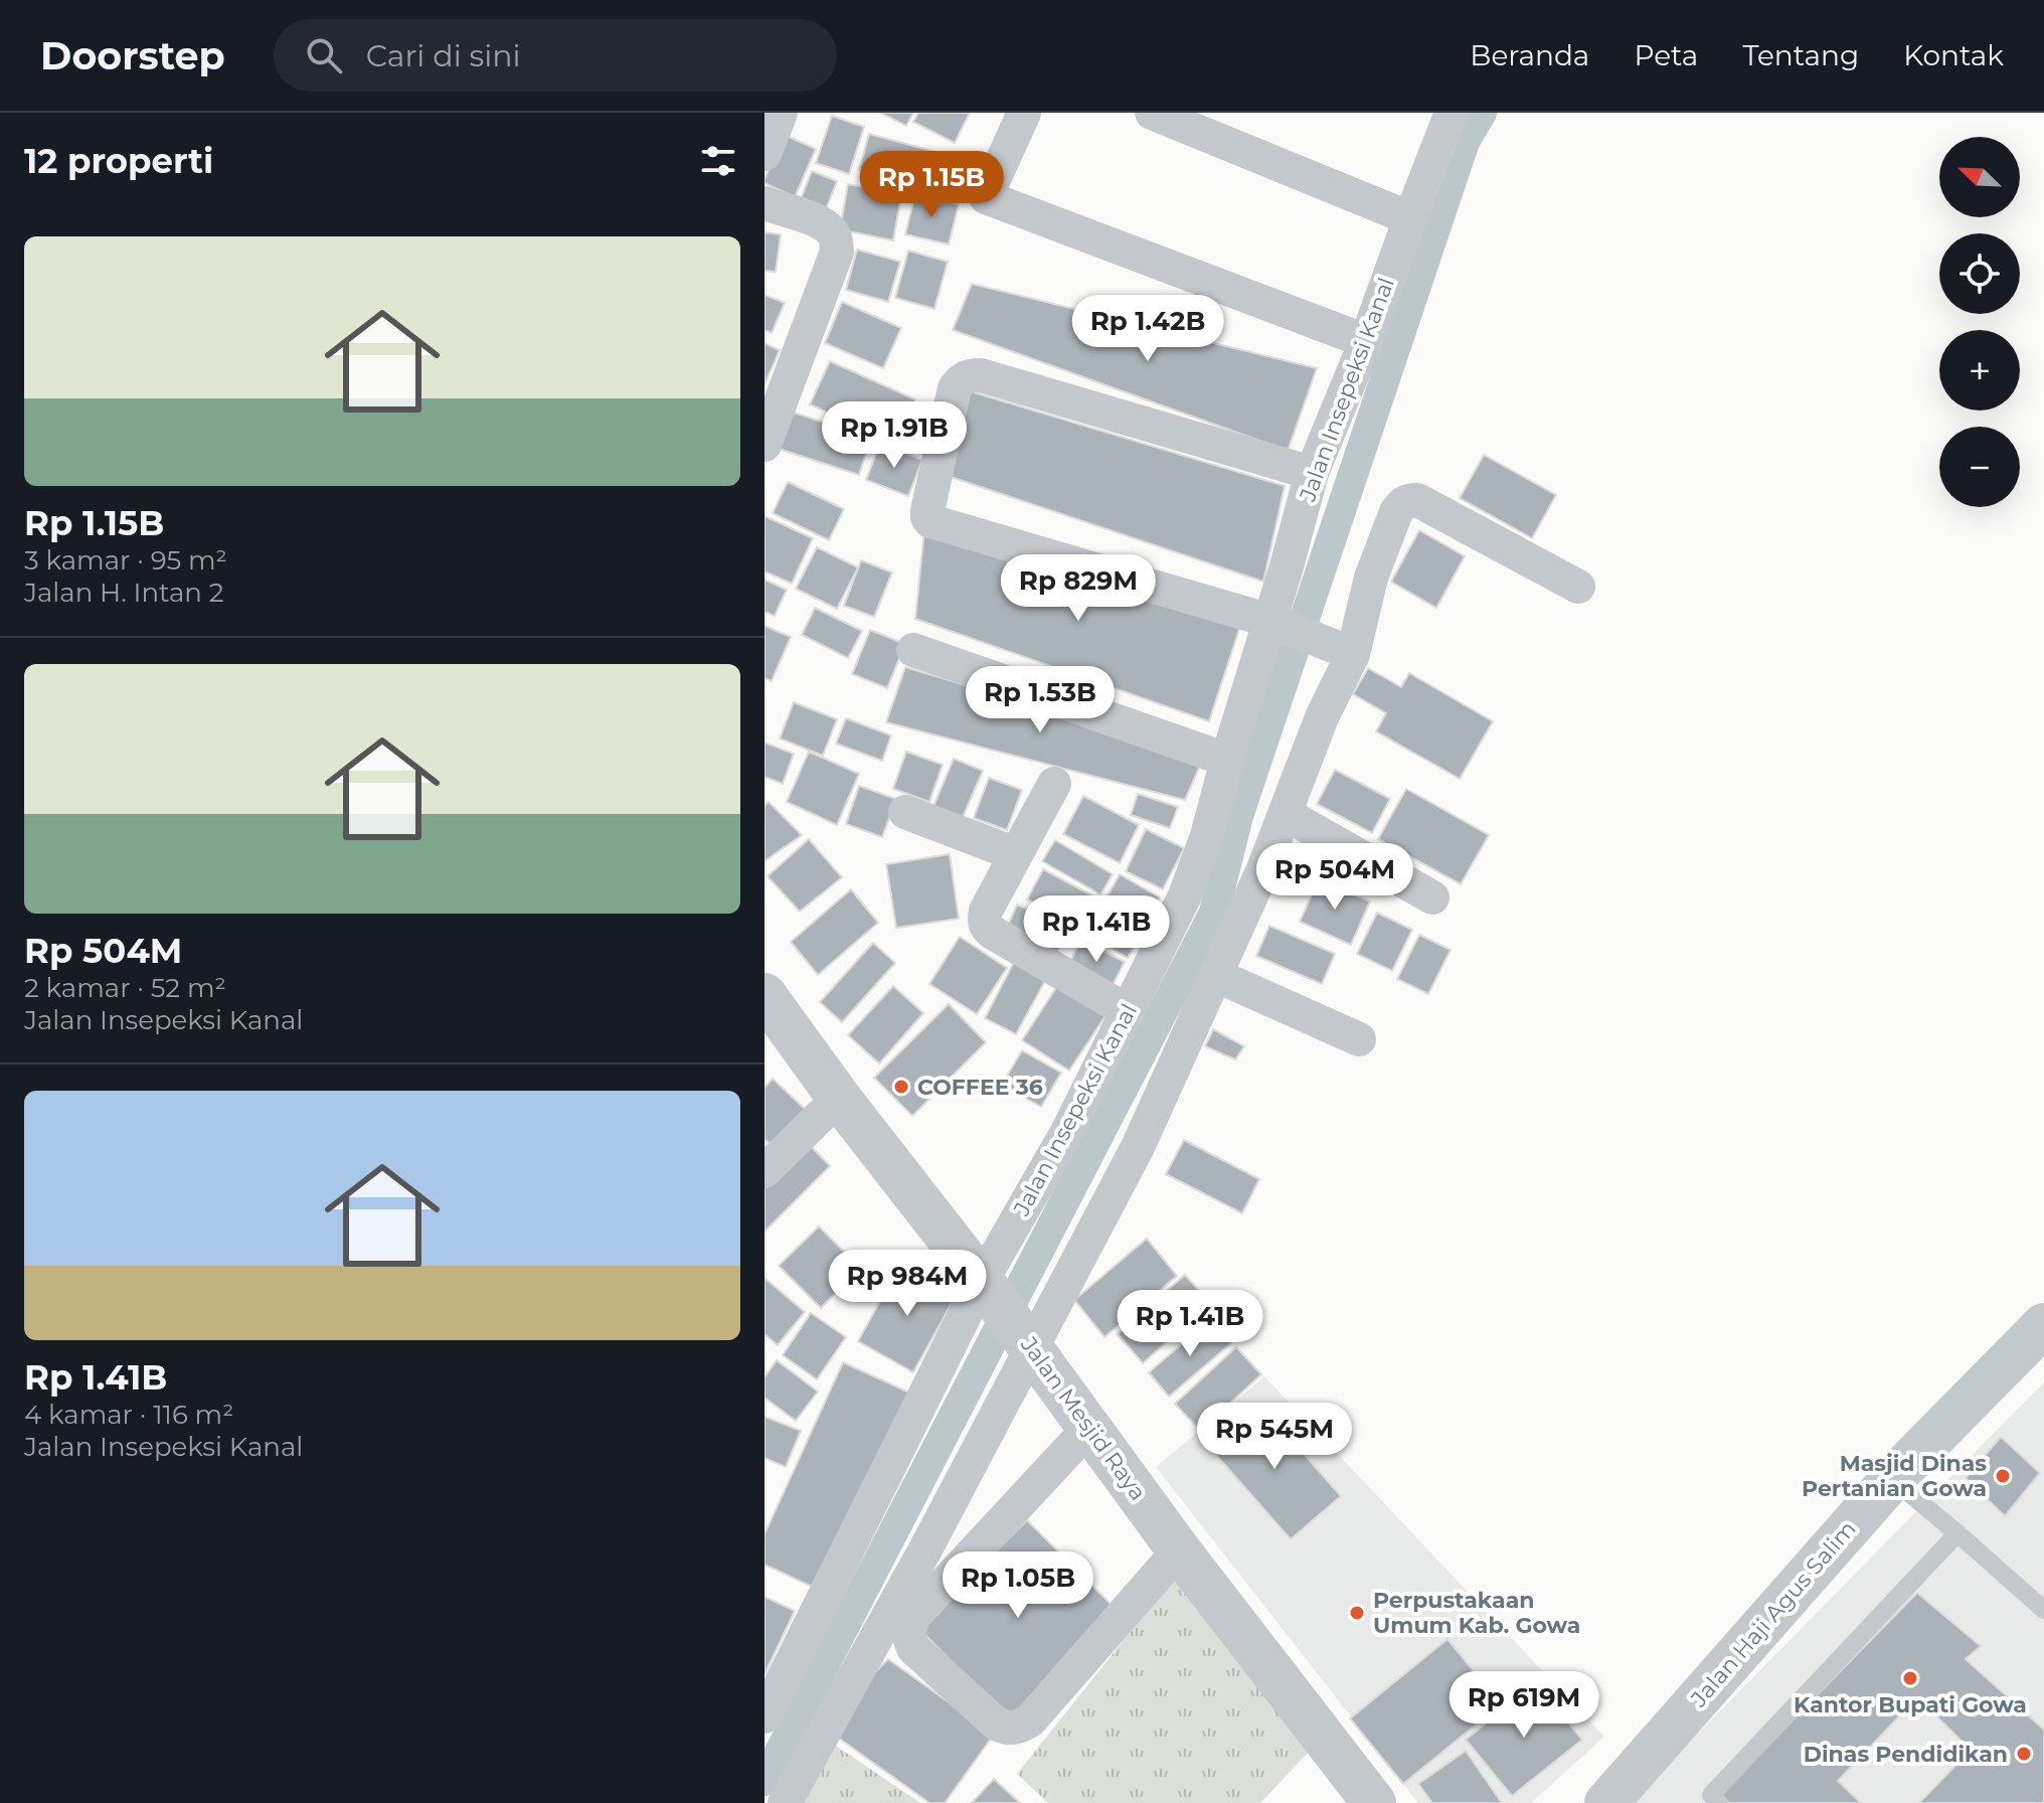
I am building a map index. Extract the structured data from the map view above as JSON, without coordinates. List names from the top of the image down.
{
  "streets": {
    "street": ["Jalan Insepeksi Kanal", "Jalan Mesjid Raya", "Jalan Haji Agus Salim"]
  },
  "crossings": [
    ["Jalan Insepeksi Kanal", "Jalan Mesjid Raya"]
  ],
  "places": [
    "COFFEE 36",
    "Masjid Dinas Pertanian Gowa",
    "Perpustakaan Umum Kab. Gowa",
    "Kantor Bupati Gowa",
    "Dinas Pendidikan"
  ],
  "north": "top left",
  "page": {
    "header": "Doorstep",
    "search": "Cari di sini",
    "nav": [
      "Beranda",
      "Peta",
      "Tentang",
      "Kontak"
    ],
    "heading": "12 properti",
    "map_buttons": ["+", "−"],
    "price": [
      "Rp 1.15B",
      "Rp 1.42B",
      "Rp 1.91B",
      "Rp 829M",
      "Rp 1.53B",
      "Rp 504M",
      "Rp 1.41B",
      "Rp 984M",
      "Rp 1.41B",
      "Rp 545M",
      "Rp 1.05B",
      "Rp 619M"
    ],
    "list": [
      {
        "name": "Rp 1.15B",
        "note": "3 kamar · 95 m² · Jalan H. Intan 2"
      },
      {
        "name": "Rp 504M",
        "note": "2 kamar · 52 m² · Jalan Insepeksi Kanal"
      },
      {
        "name": "Rp 1.41B",
        "note": "4 kamar · 116 m² · Jalan Insepeksi Kanal"
      }
    ]
  }
}
